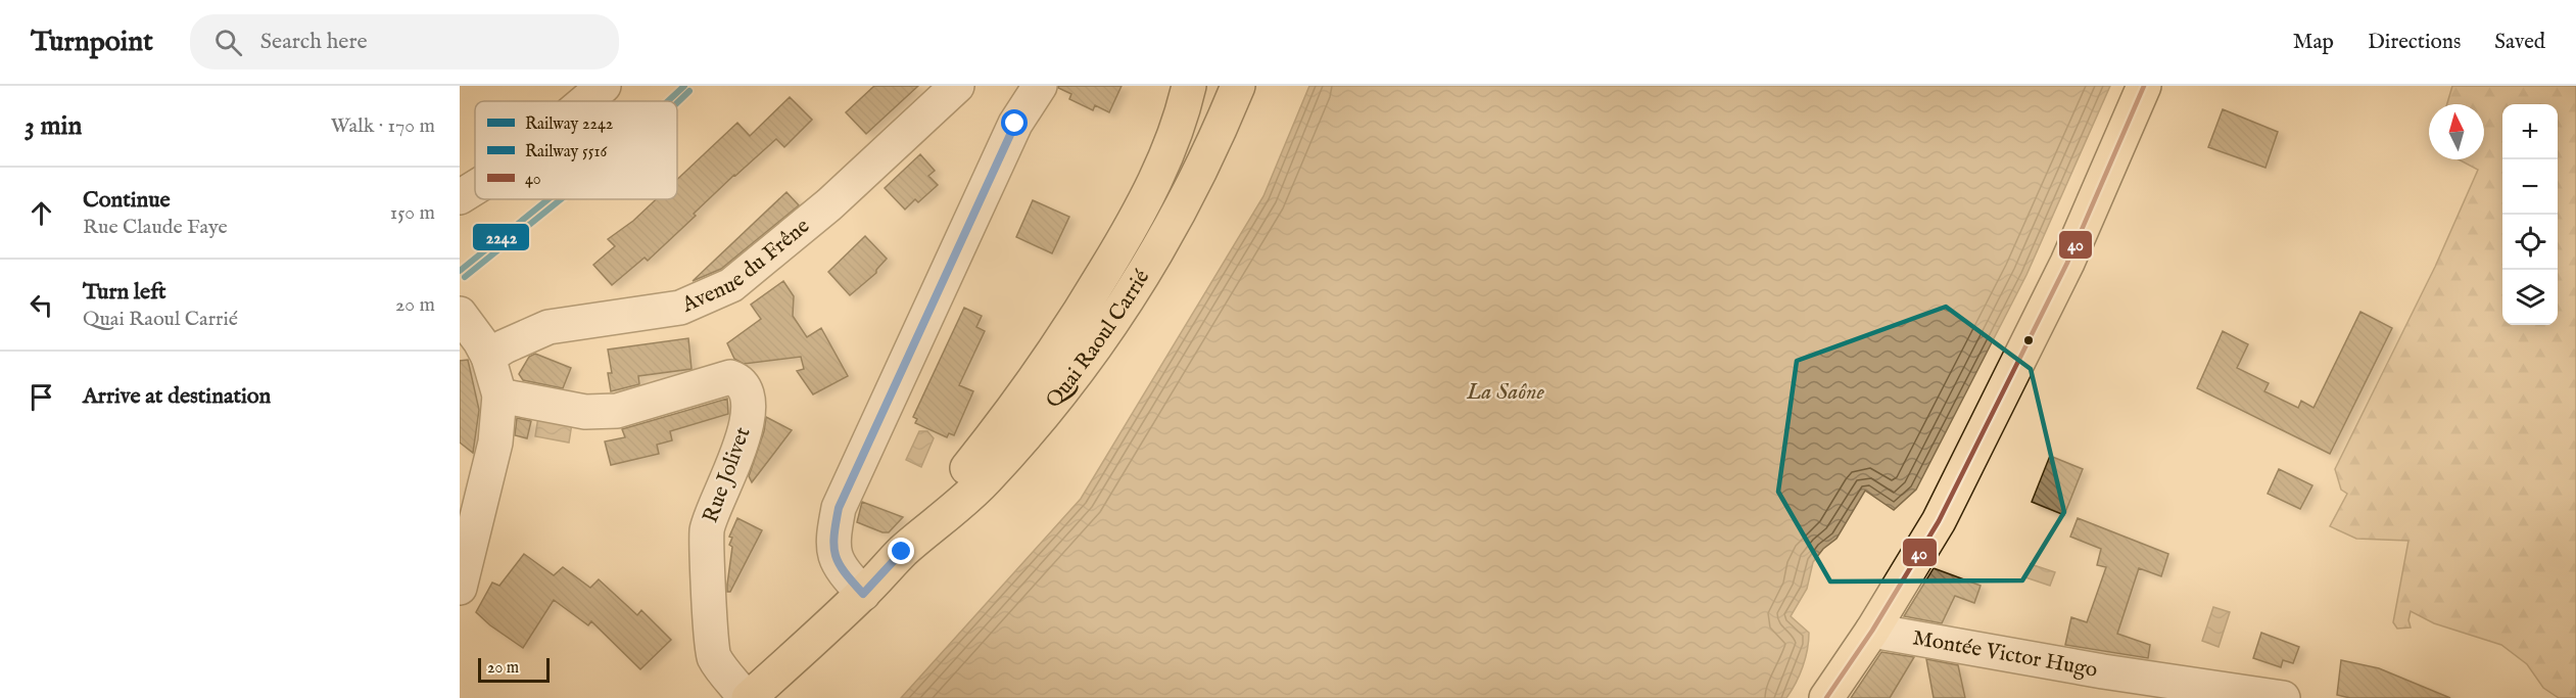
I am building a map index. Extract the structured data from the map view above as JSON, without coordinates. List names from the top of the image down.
{
  "streets": {
    "main road": ["Quai Raoul Carrié"],
    "street": ["Avenue du Frêne", "Rue Jolivet", "Montée Victor Hugo"]
  },
  "crossings": [
    ["Quai Raoul Carrié", "Rue Jolivet"]
  ],
  "water": ["La Saône"],
  "lines": ["rail line 2242", "transit line 40", "rail line 5516"],
  "legend": ["Railway 2242", "Railway 5516", "40"],
  "scale_bar": "20 m",
  "north": "top",
  "page": {
    "header": "Turnpoint",
    "search": "Search here",
    "nav": ["Map", "Directions", "Saved"],
    "heading": ["3 min", "Walk · 170 m"],
    "map_buttons": ["+", "−"],
    "list": [
      ["Continue", "Rue Claude Faye", "150 m"],
      ["Turn left", "Quai Raoul Carrié", "20 m"],
      "Arrive at destination"
    ],
    "scale": "20 m"
  }
}
